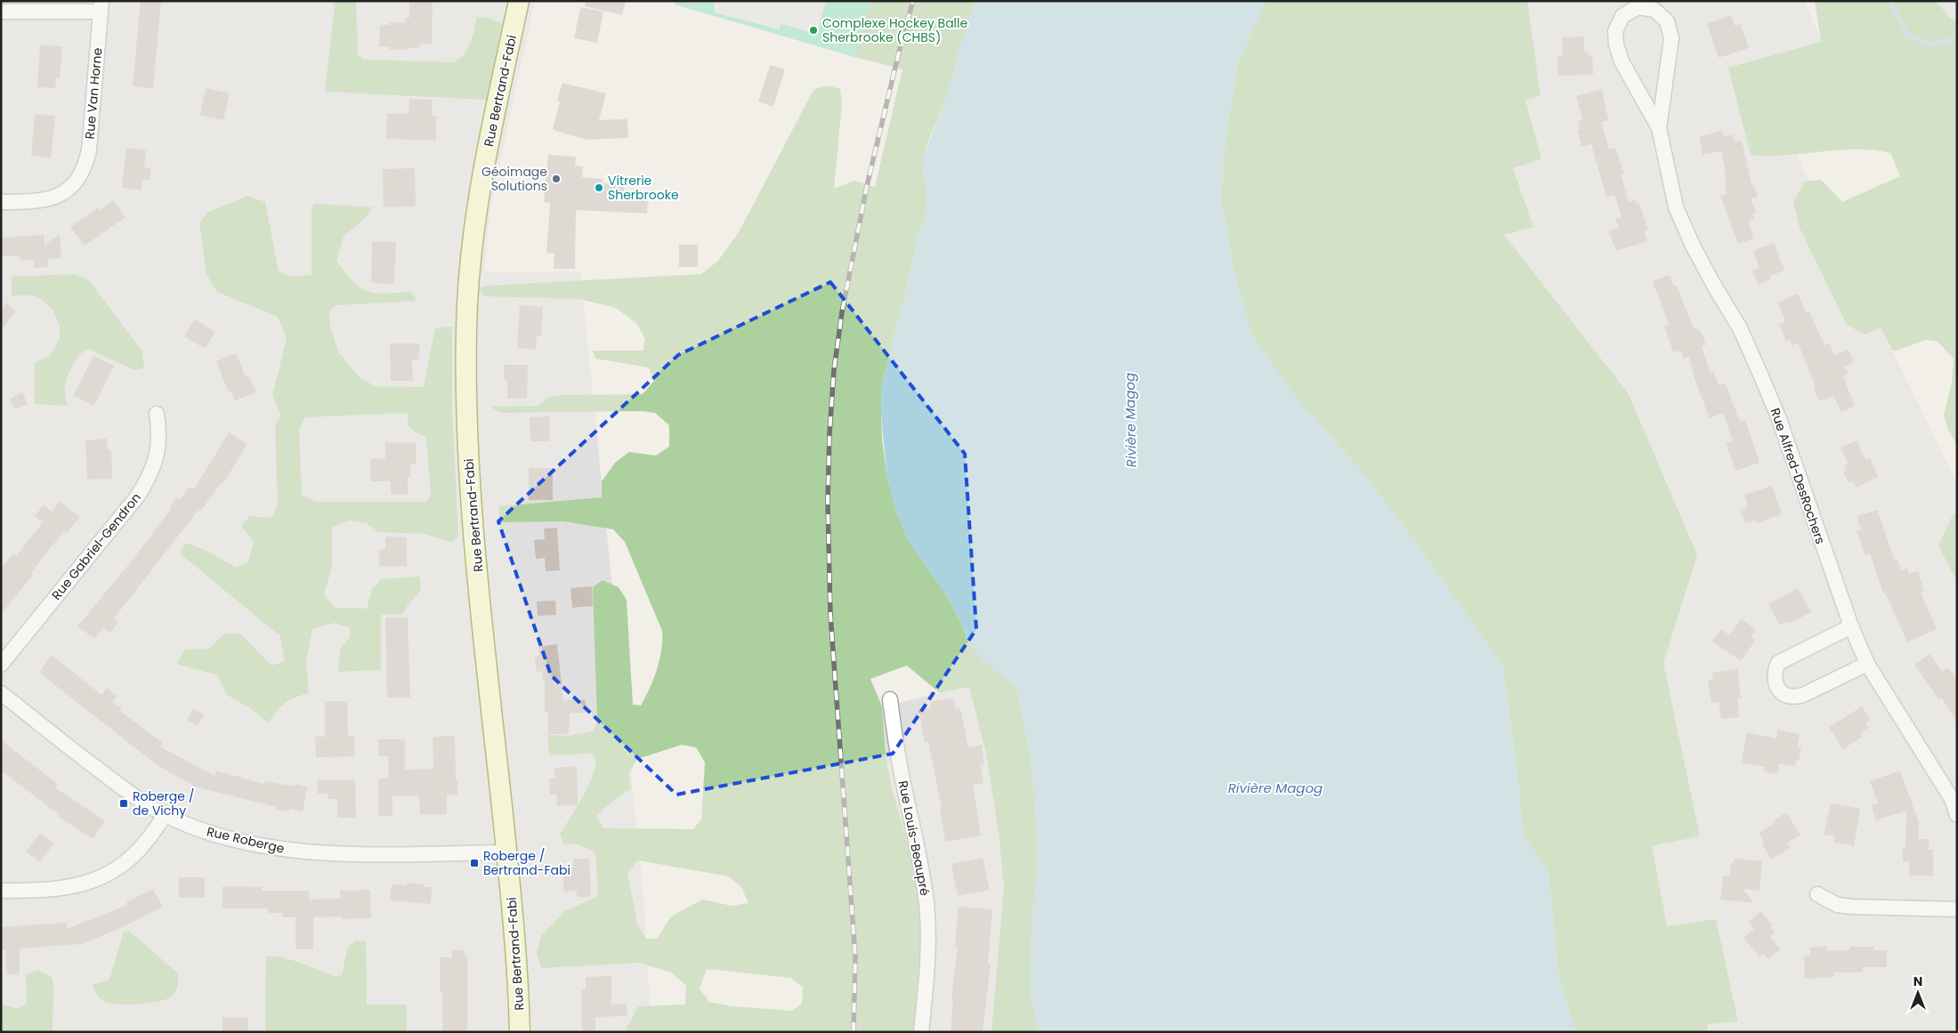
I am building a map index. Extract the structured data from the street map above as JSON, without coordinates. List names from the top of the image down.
{
  "streets": {
    "street": [
      "Rue Bertrand-Fabi",
      "Rue Van Horne",
      "Rue Alfred-DesRochers",
      "Rue Gabriel-Gendron",
      "Rue Louis-Beaupré",
      "Rue Roberge"
    ]
  },
  "crossings": [
    ["Rue Bertrand-Fabi", "Rue Roberge"]
  ],
  "water": ["Rivière Magog"],
  "places": {
    "other": ["Complexe Hockey Balle Sherbrooke (CHBS)", "Géoimage Solutions", "Vitrerie Sherbrooke"],
    "transit": ["Roberge / de Vichy", "Roberge / Bertrand-Fabi"]
  },
  "north": "top"
}
